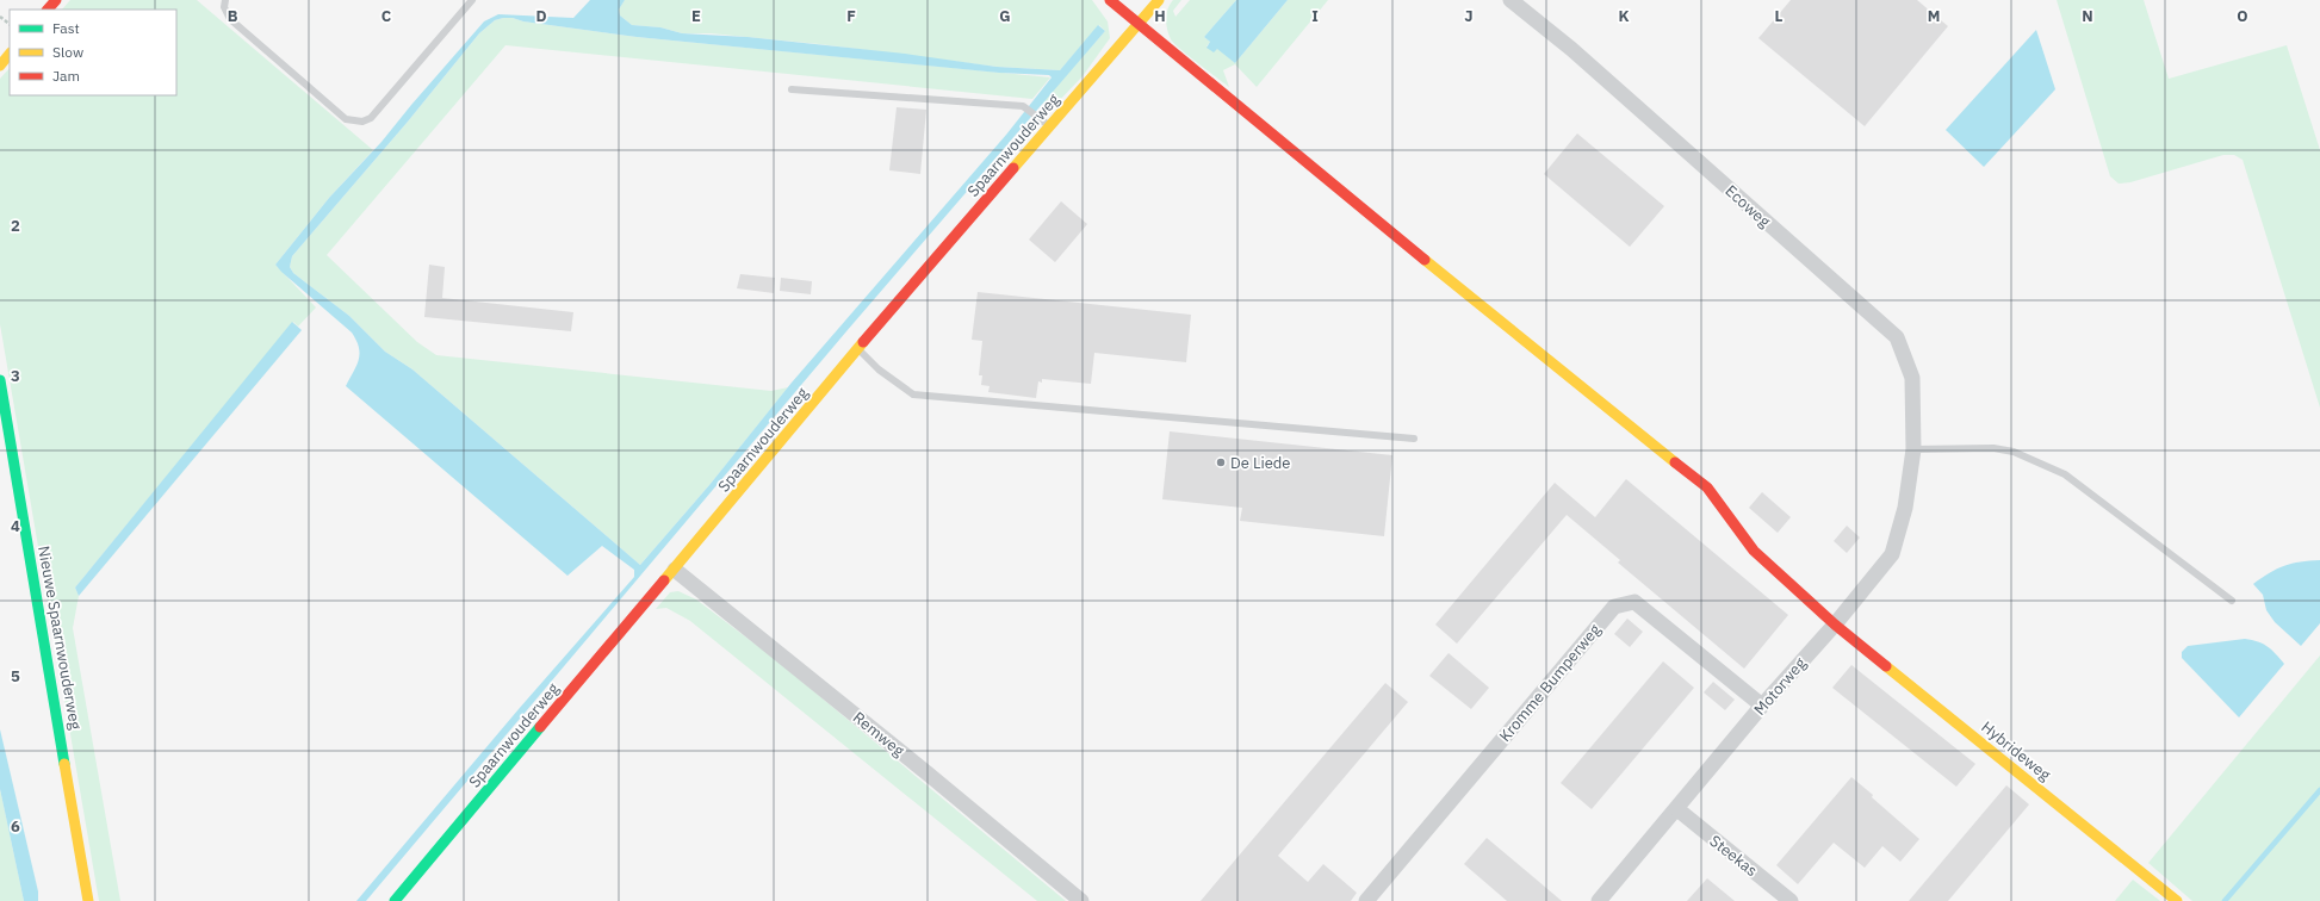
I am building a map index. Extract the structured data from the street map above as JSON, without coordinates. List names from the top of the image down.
{
  "streets": {
    "street": [
      "Spaarnwouderweg",
      "Ecoweg",
      "Nieuwe Spaarnwouderweg",
      "Kromme Bumperweg",
      "Motorweg",
      "Remweg",
      "Hybrideweg",
      "Steekas"
    ]
  },
  "crossings": [
    ["Spaarnwouderweg", "Remweg"],
    ["Spaarnwouderweg", "Hybrideweg"],
    ["Ecoweg", "Motorweg"],
    ["Kromme Bumperweg", "Motorweg"],
    ["Motorweg", "Hybrideweg"],
    ["Motorweg", "Steekas"]
  ],
  "places": ["De Liede"],
  "legend": ["Fast", "Slow", "Jam"],
  "grid": {
    "columns": [
      "B",
      "C",
      "D",
      "E",
      "F",
      "G",
      "H",
      "I",
      "J",
      "K",
      "L",
      "M",
      "N",
      "O"
    ],
    "rows": [
      "2",
      "3",
      "4",
      "5",
      "6"
    ]
  }
}
